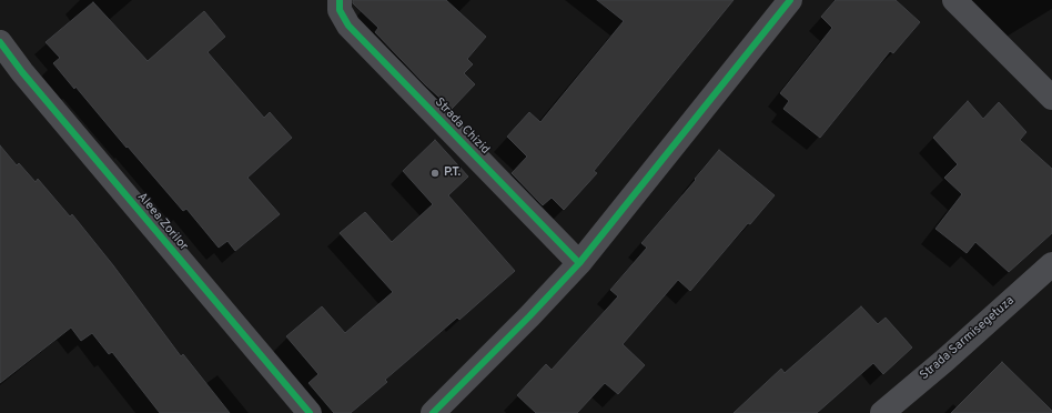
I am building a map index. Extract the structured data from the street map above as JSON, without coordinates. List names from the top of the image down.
{
  "streets": {
    "street": ["Strada Chizid", "Aleea Zorilor", "Strada Sarmisegetuza"]
  },
  "places": ["P.T."]
}
